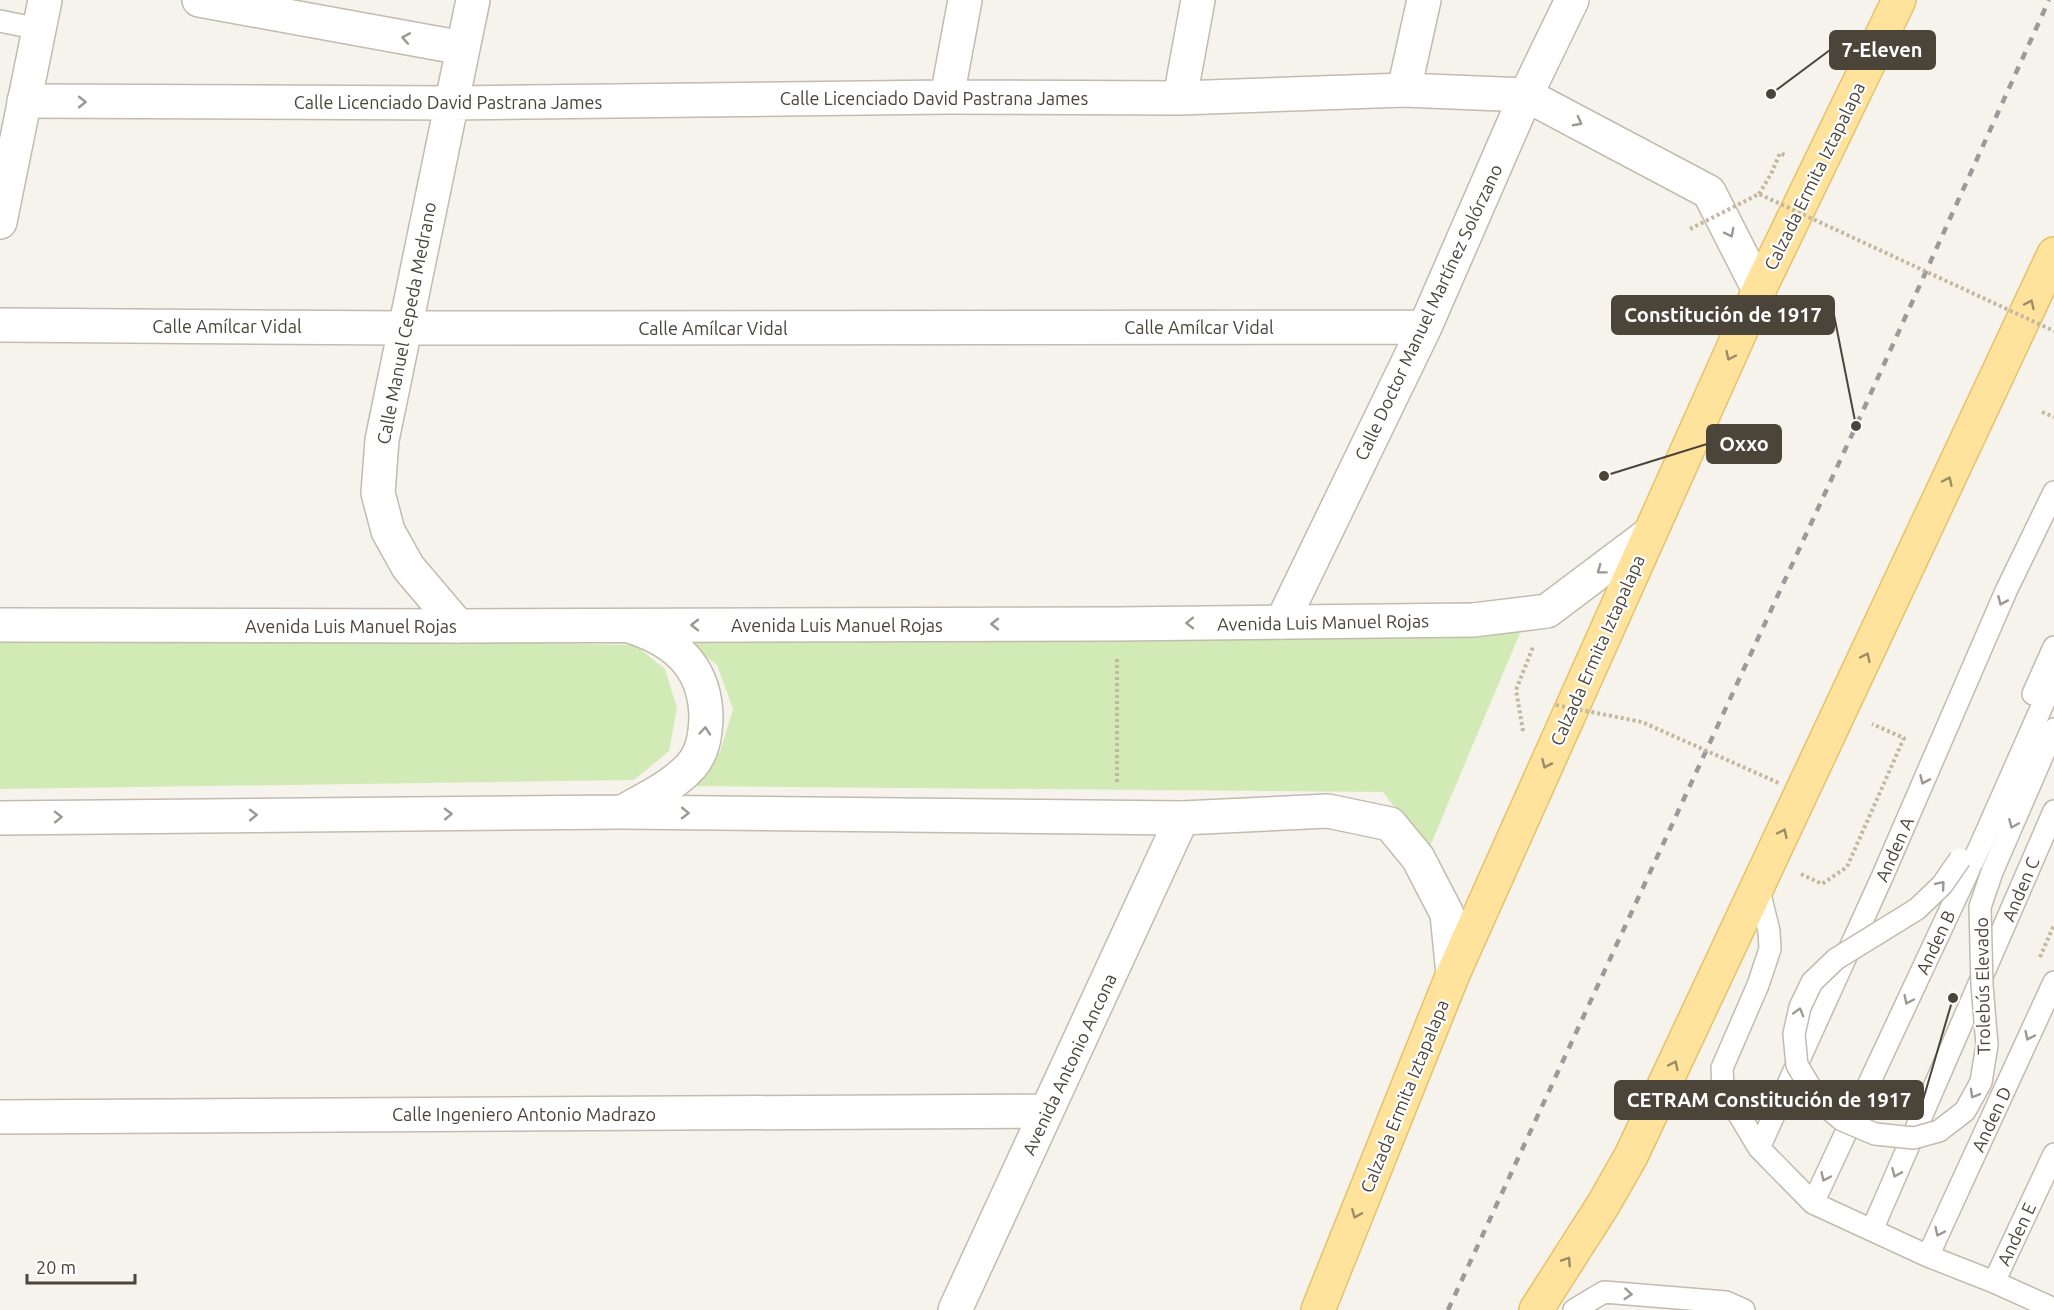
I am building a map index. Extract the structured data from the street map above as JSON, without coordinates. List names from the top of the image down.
{
  "streets": {
    "main road": ["Calzada Ermita Iztapalapa"],
    "street": [
      "Calle Licenciado David Pastrana James",
      "Calle Doctor Manuel Martínez Solórzano",
      "Calle Manuel Cepeda Medrano",
      "Calle Amílcar Vidal",
      "Avenida Luis Manuel Rojas",
      "Avenida Antonio Ancona",
      "Calle Ingeniero Antonio Madrazo"
    ],
    "lane": [
      "Anden A",
      "Anden C",
      "Anden B",
      "Trolebús Elevado",
      "Anden D",
      "Anden E"
    ]
  },
  "crossings": [
    ["Calle Licenciado David Pastrana James", "Calzada Ermita Iztapalapa"],
    ["Calle Licenciado David Pastrana James", "Calle Doctor Manuel Martínez Solórzano"],
    ["Calle Licenciado David Pastrana James", "Calle Manuel Cepeda Medrano"],
    ["Calzada Ermita Iztapalapa", "Avenida Luis Manuel Rojas"],
    ["Calle Doctor Manuel Martínez Solórzano", "Calle Amílcar Vidal"],
    ["Calle Doctor Manuel Martínez Solórzano", "Avenida Luis Manuel Rojas"],
    ["Calle Manuel Cepeda Medrano", "Calle Amílcar Vidal"],
    ["Calle Manuel Cepeda Medrano", "Avenida Luis Manuel Rojas"],
    ["Avenida Antonio Ancona", "Calle Ingeniero Antonio Madrazo"]
  ],
  "one_way": [
    "Anden A",
    "Anden C",
    "Anden B",
    "Anden D"
  ],
  "places": [
    "7-Eleven",
    "Constitución de 1917",
    "Oxxo",
    "CETRAM Constitución de 1917"
  ],
  "scale_bar": "20 m"
}
